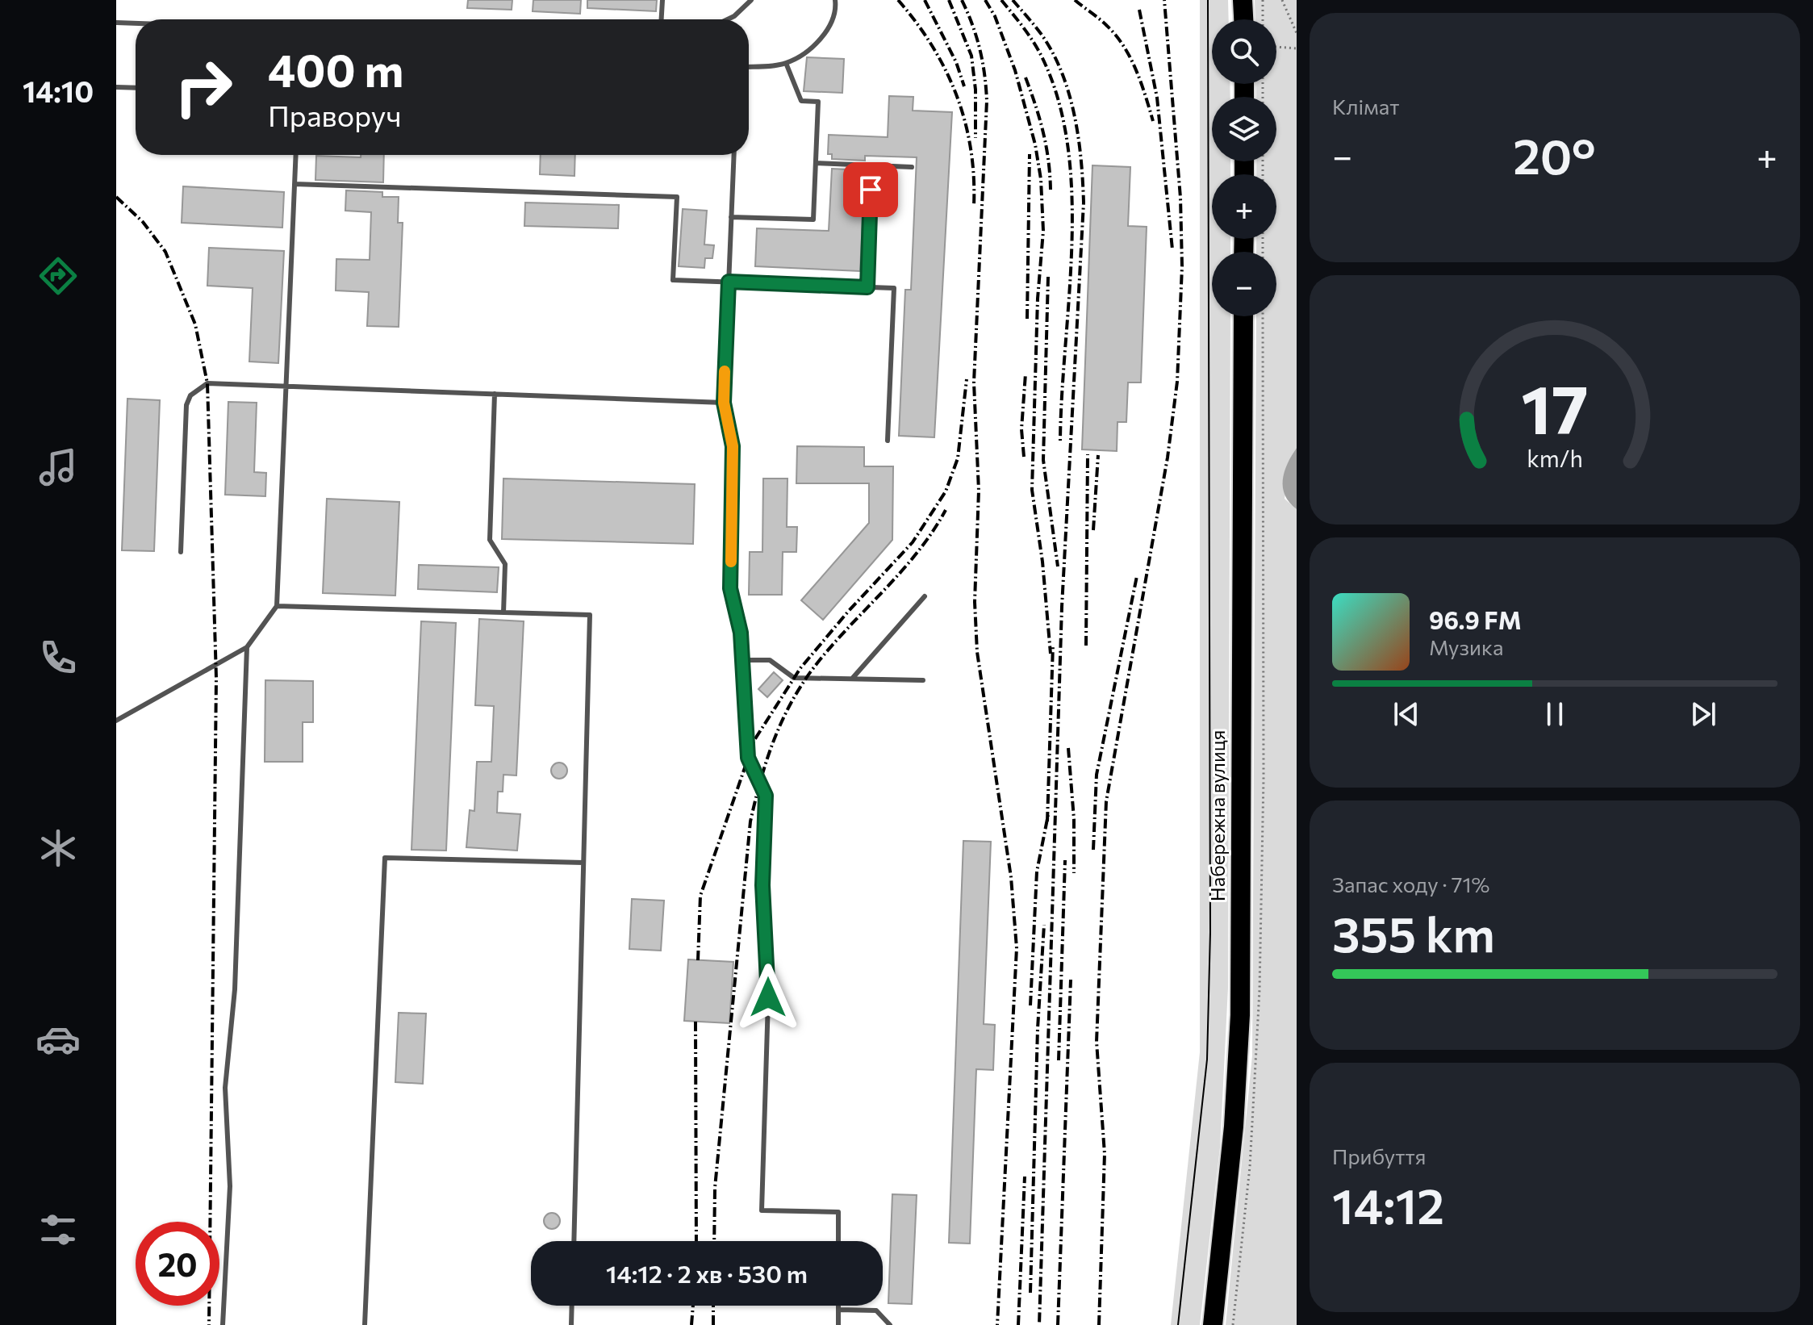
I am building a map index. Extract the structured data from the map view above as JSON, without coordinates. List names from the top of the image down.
{
  "streets": {
    "highway": ["Набережна вулиця"]
  },
  "page": {
    "tabs": "14:10",
    "tile": [
      "Клімат",
      ["Запас ходу · 71%", "355 km"],
      ["Прибуття", "14:12"]
    ],
    "map_buttons": ["+", "−"],
    "turn": ["400 m", "Праворуч"],
    "heat": ["−", "20°", "+"],
    "song": ["96.9 FM", "Музика"],
    "limit": "20",
    "trip": "14:12 · 2 хв · 530 m",
    "gauge": ["17", "km/h"]
  }
}
